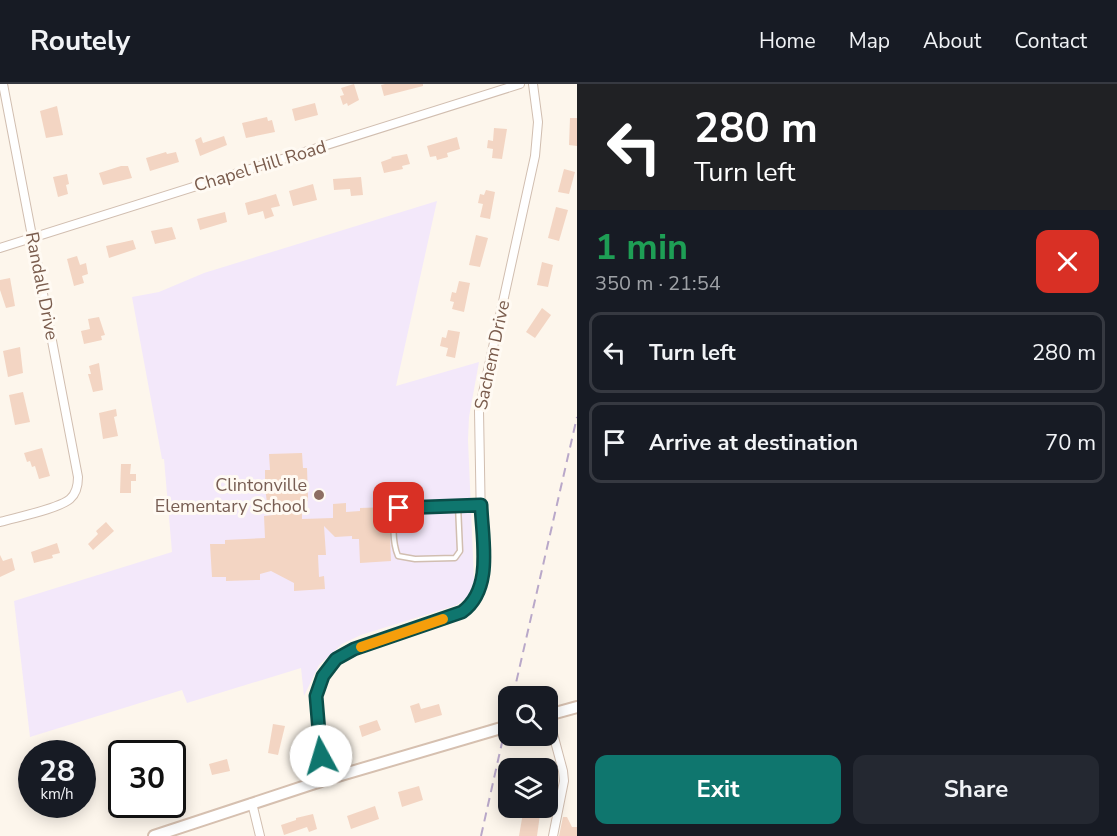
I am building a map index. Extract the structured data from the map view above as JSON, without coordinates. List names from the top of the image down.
{
  "streets": {
    "street": ["Chapel Hill Road", "Randall Drive", "Sachem Drive"]
  },
  "crossings": [
    ["Chapel Hill Road", "Randall Drive"]
  ],
  "places": ["Clintonville Elementary School"],
  "page": {
    "header": "Routely",
    "nav": [
      "Home",
      "Map",
      "About",
      "Contact"
    ],
    "turn": ["280 m", "Turn left"],
    "heading": ["1 min", "350 m · 21:54"],
    "list": [
      {
        "name": "Turn left",
        "value": "280 m"
      },
      {
        "name": "Arrive at destination",
        "value": "70 m"
      }
    ],
    "speed": "28 km/h",
    "limit": "30",
    "buttons": ["Exit", "Share"]
  }
}
